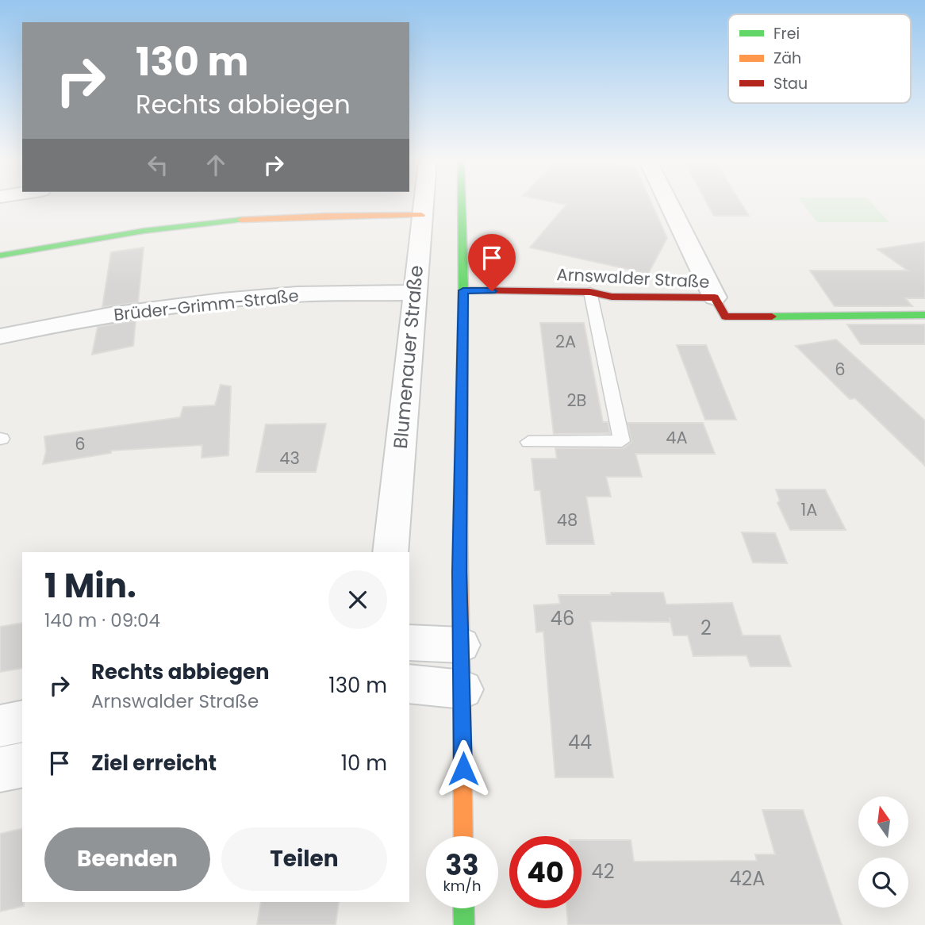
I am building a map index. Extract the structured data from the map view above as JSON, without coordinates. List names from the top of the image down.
{
  "streets": {
    "street": ["Arnswalder Straße", "Brüder-Grimm-Straße", "Blumenauer Straße"]
  },
  "crossings": [
    ["Brüder-Grimm-Straße", "Blumenauer Straße"]
  ],
  "house_numbers": [
    "2A",
    "6",
    "2B",
    "4A",
    "6",
    "43",
    "1A",
    "48",
    "46",
    "2",
    "44",
    "42",
    "42A"
  ],
  "legend": ["Frei", "Zäh", "Stau"],
  "north": "top",
  "page": {
    "turn": ["130 m", "Rechts abbiegen"],
    "heading": ["1 Min.", "140 m · 09:04"],
    "list": [
      {
        "name": "Rechts abbiegen",
        "note": "Arnswalder Straße",
        "value": "130 m"
      },
      {
        "name": "Ziel erreicht",
        "value": "10 m"
      }
    ],
    "buttons": ["Beenden", "Teilen"],
    "speed": "33 km/h",
    "limit": "40"
  }
}
